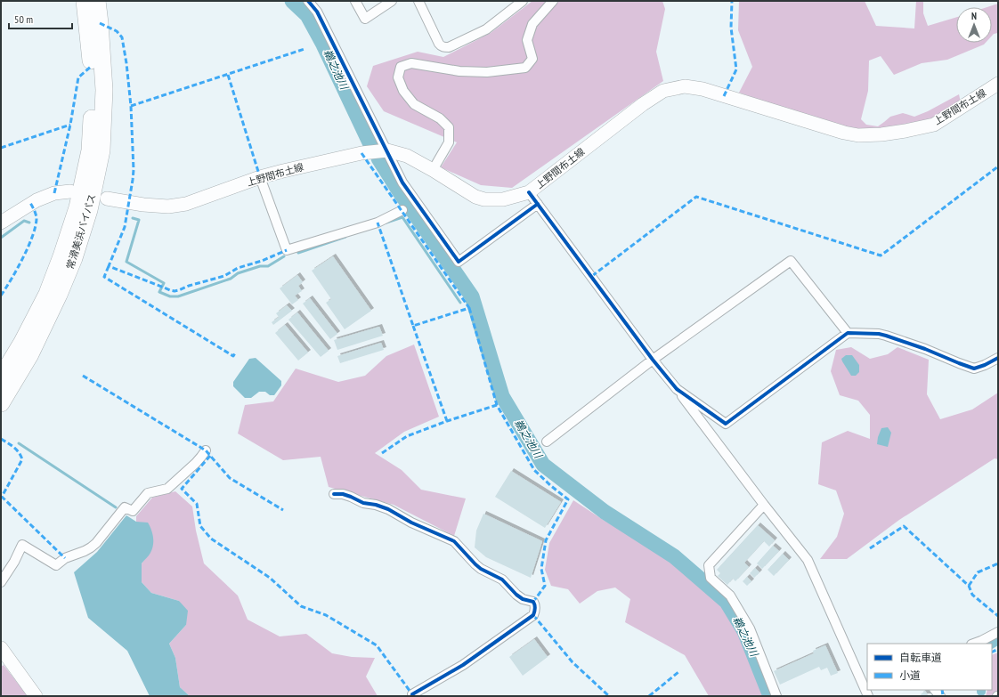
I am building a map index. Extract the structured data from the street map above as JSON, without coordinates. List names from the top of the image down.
{
  "streets": {
    "highway": ["常滑美浜バイパス"],
    "main road": ["上野間布土線"]
  },
  "water": ["鵜之池川"],
  "legend": ["自転車道", "小道"],
  "scale_bar": "50 m",
  "north": "top"
}
